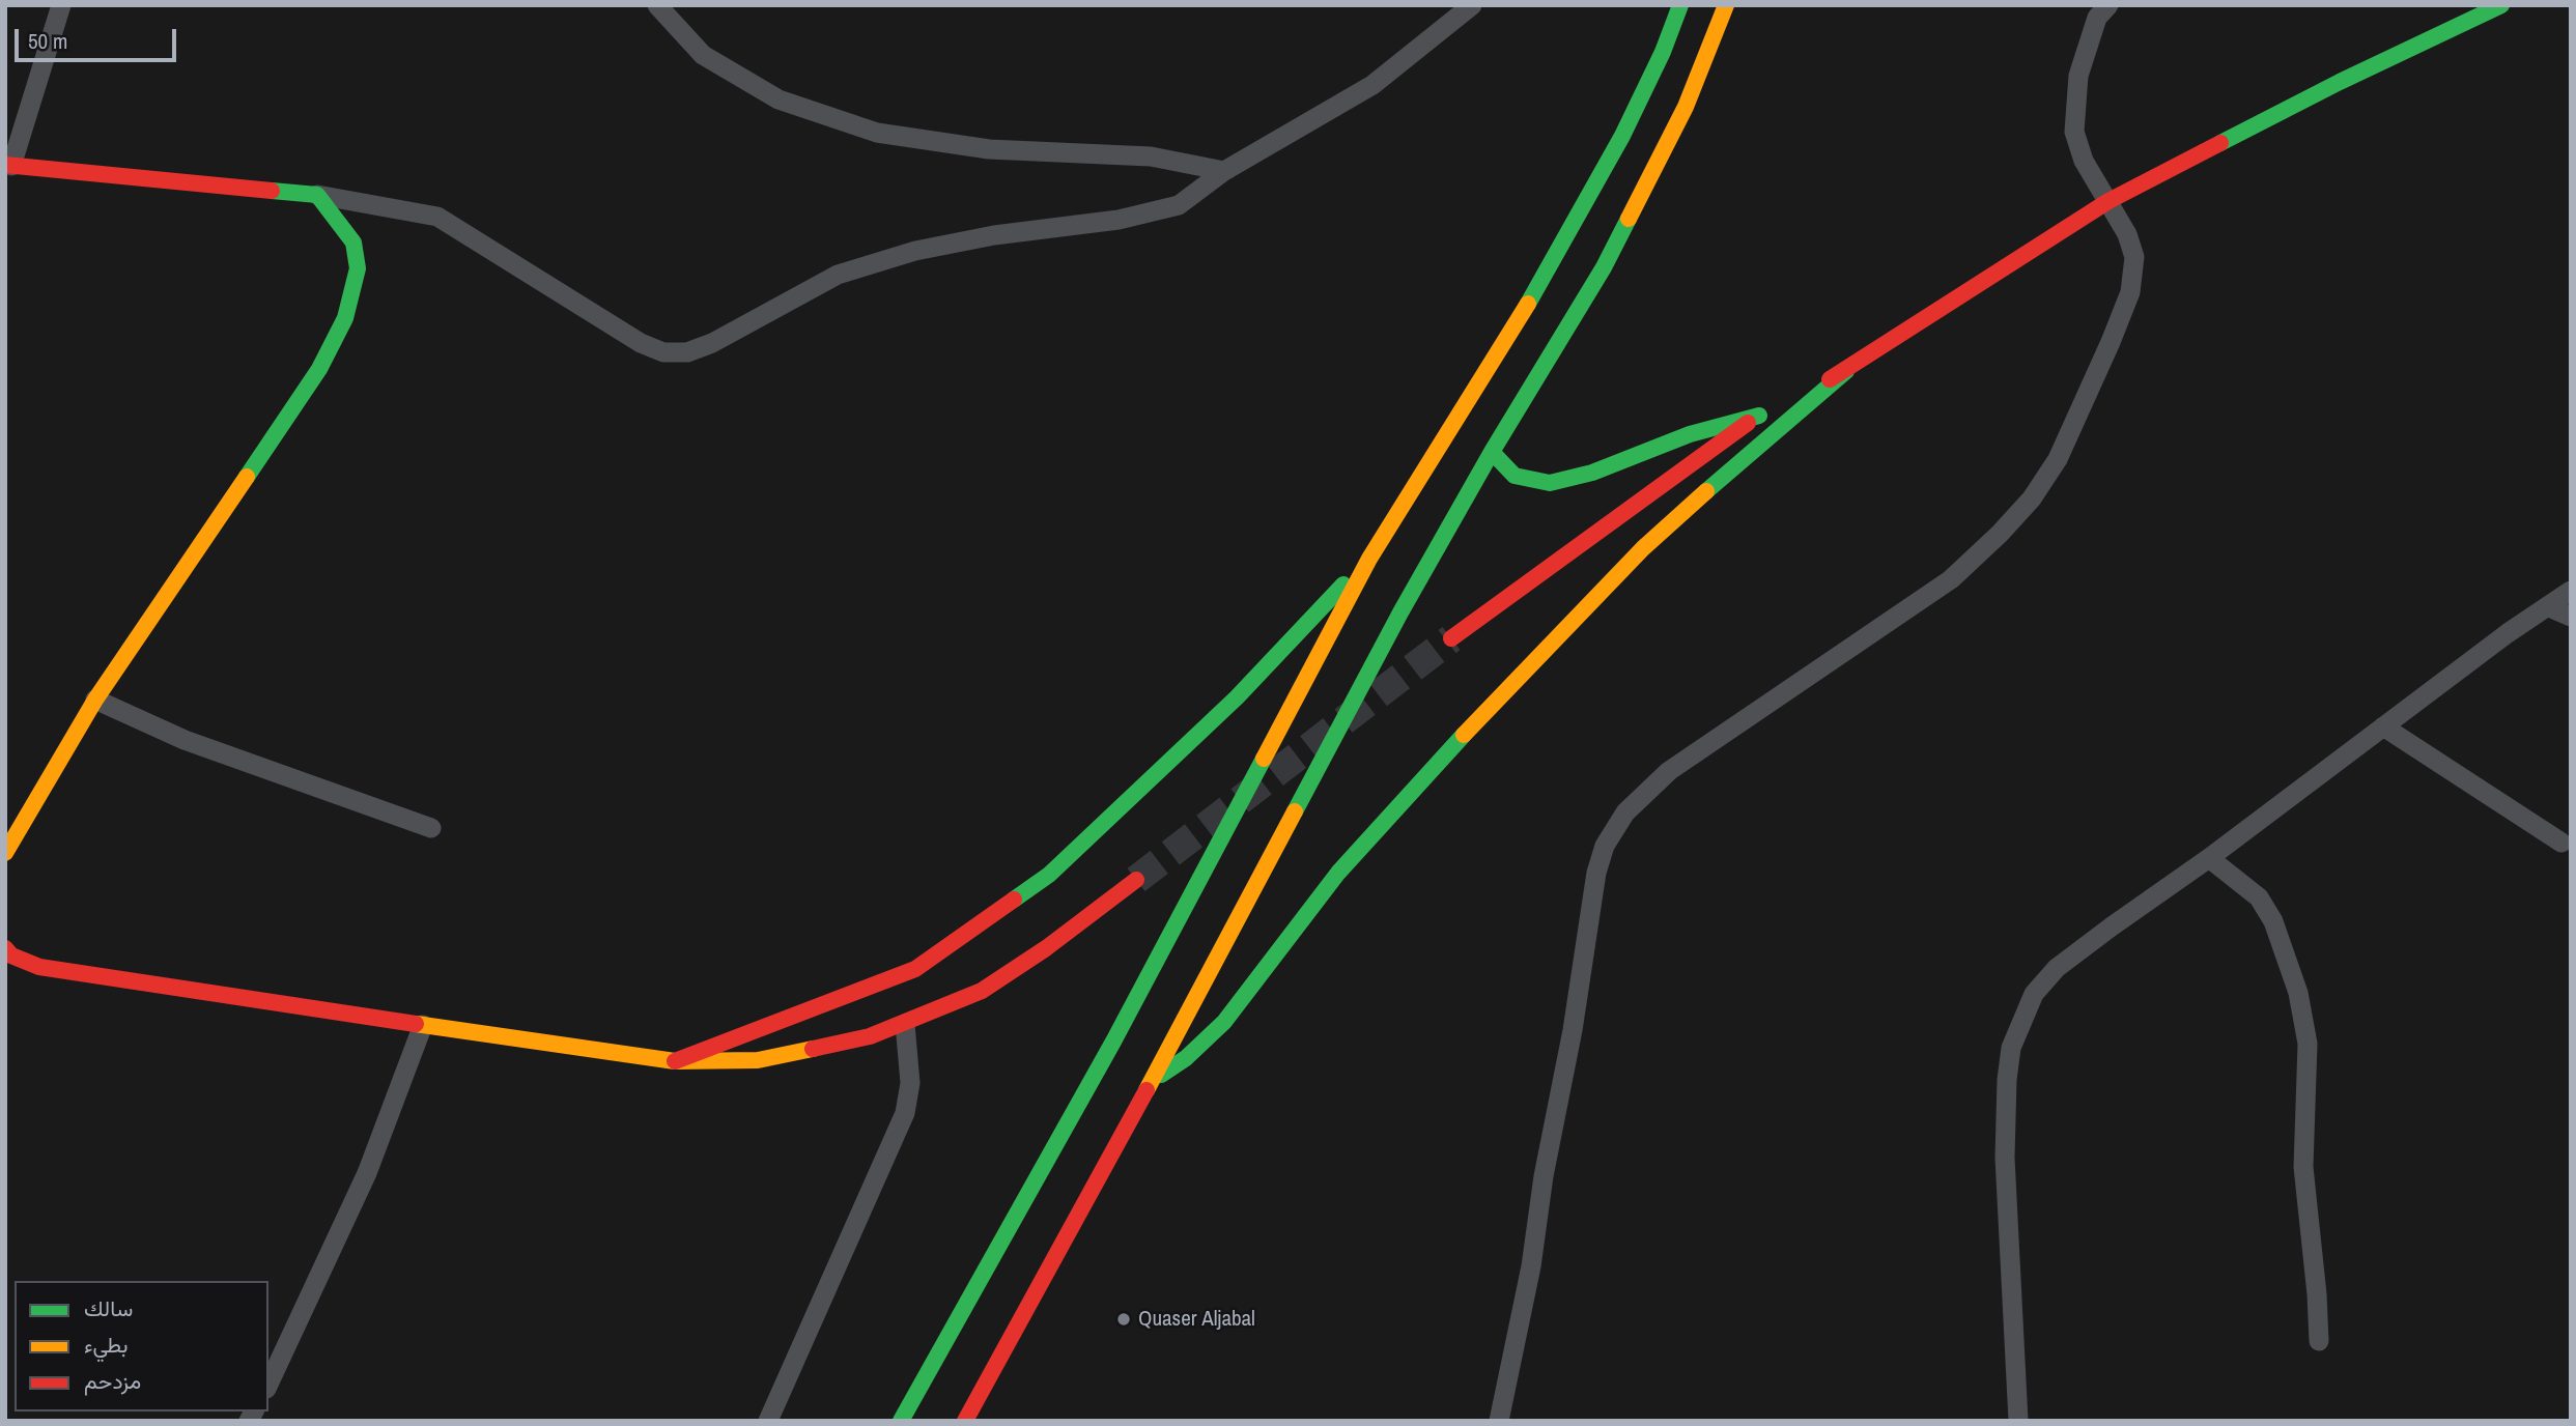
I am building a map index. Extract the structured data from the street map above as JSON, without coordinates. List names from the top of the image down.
{
  "places": ["Quaser Aljabal"],
  "legend": ["سالك", "بطيء", "مزدحم"],
  "scale_bar": "50 m"
}
